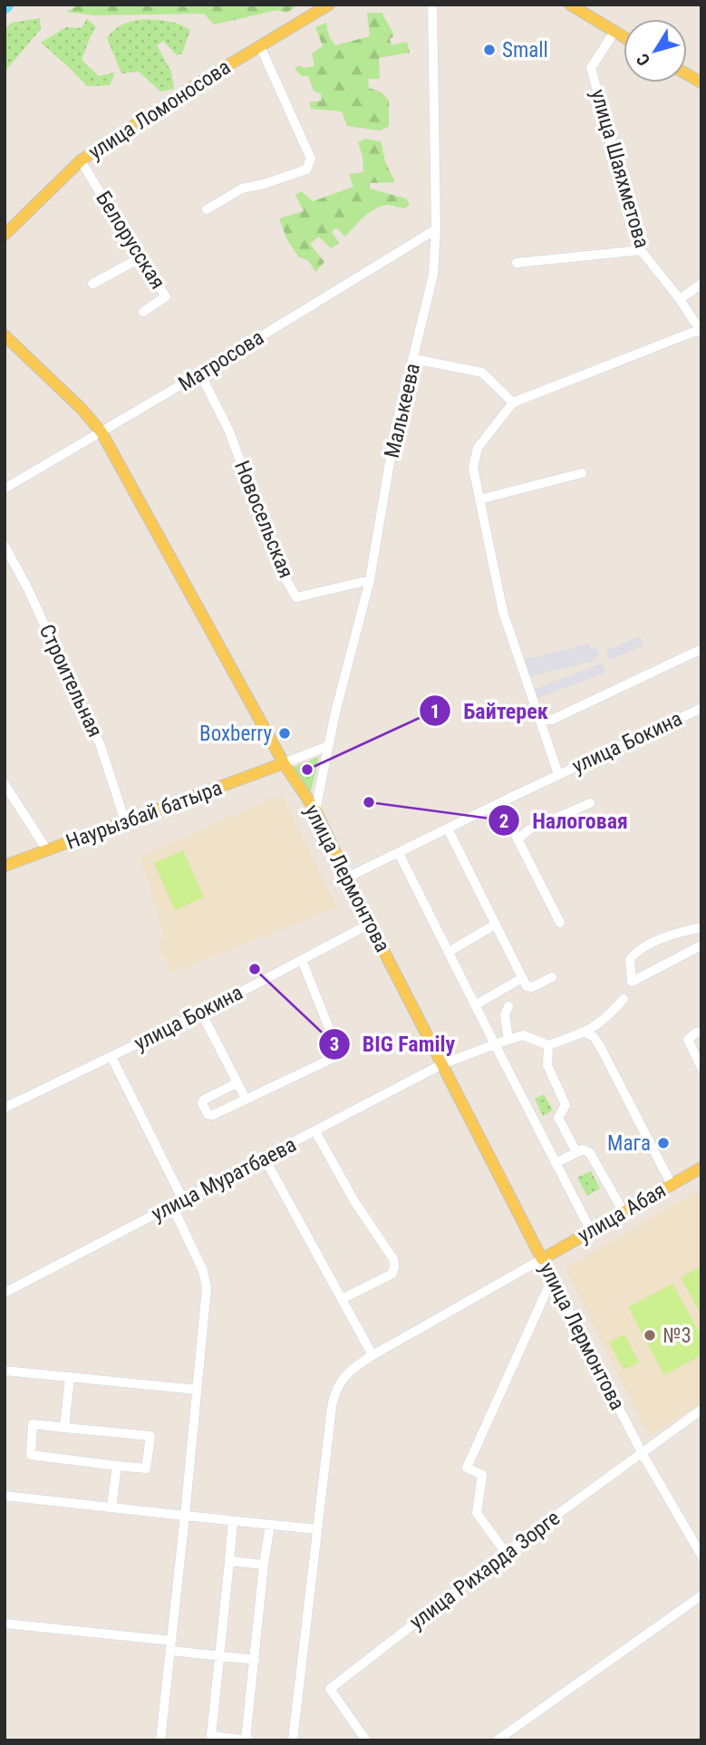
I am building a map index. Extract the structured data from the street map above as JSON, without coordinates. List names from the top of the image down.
{
  "streets": {
    "main road": [
      "улица Ломоносова",
      "Наурызбай батыра",
      "улица Лермонтова",
      "улица Абая"
    ],
    "street": [
      "улица Шаяхметова",
      "Белорусская",
      "Матросова",
      "Малькеева",
      "Новосельская",
      "Строительная",
      "улица Бокина",
      "улица Муратбаева",
      "улица Рихарда Зорге"
    ]
  },
  "crossings": [
    ["улица Ломоносова", "Белорусская"],
    ["Матросова", "Малькеева"],
    ["Матросова", "Новосельская"],
    ["Матросова", "улица Лермонтова"],
    ["Малькеева", "Новосельская"],
    ["Малькеева", "улица Лермонтова"],
    ["Строительная", "Наурызбай батыра"],
    ["улица Бокина", "улица Лермонтова"],
    ["Наурызбай батыра", "улица Лермонтова"],
    ["улица Лермонтова", "улица Муратбаева"],
    ["улица Лермонтова", "улица Абая"],
    ["улица Лермонтова", "улица Рихарда Зорге"]
  ],
  "places": [
    "Small",
    "Boxberry",
    "Байтерек",
    "Налоговая",
    "BIG Family",
    "Мага",
    "№3"
  ],
  "north": "bottom left"
}
